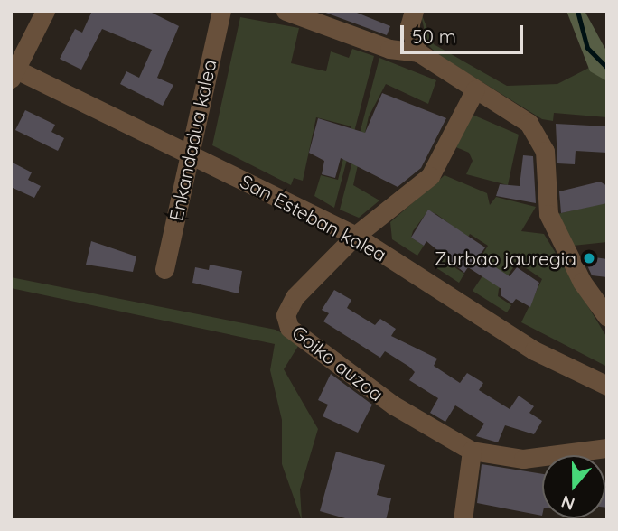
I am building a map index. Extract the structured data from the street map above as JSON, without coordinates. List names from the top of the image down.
{
  "streets": {
    "street": ["Enkandadua kalea", "San Esteban kalea", "Goiko auzoa"]
  },
  "crossings": [
    ["Enkandadua kalea", "San Esteban kalea"],
    ["San Esteban kalea", "Goiko auzoa"]
  ],
  "places": ["Zurbao jauregia"],
  "scale_bar": "50 m",
  "north": "bottom"
}
